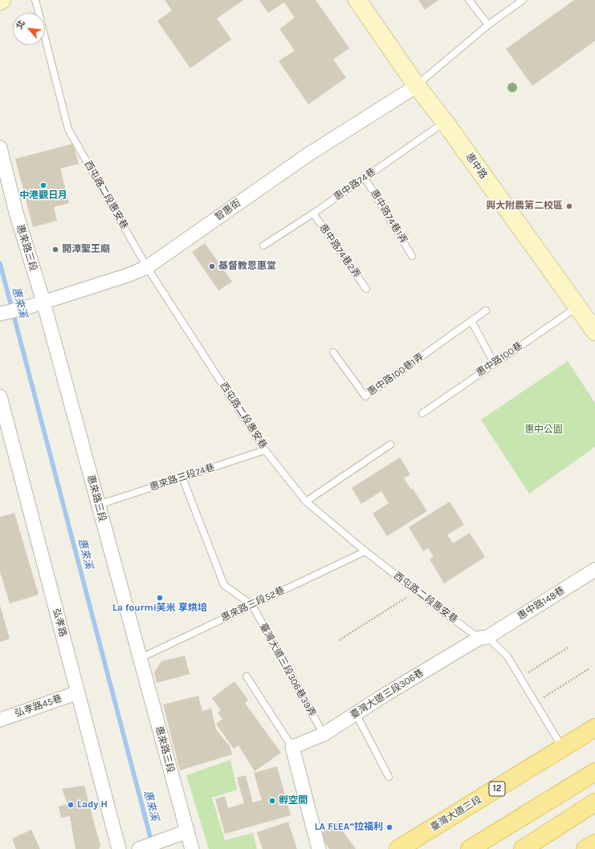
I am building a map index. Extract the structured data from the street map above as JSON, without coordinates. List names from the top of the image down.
{
  "streets": {
    "main road": ["12", "臺灣大道三段"],
    "street": [
      "惠中路",
      "智惠街",
      "惠來路三段",
      "惠中路148巷",
      "弘孝路",
      "臺灣大道三段306巷",
      "弘孝路45巷"
    ],
    "lane": [
      "惠中路74巷",
      "西屯路二段惠安巷",
      "惠中路74巷1弄",
      "惠中路74巷2弄",
      "惠中路100巷",
      "惠中路100巷1弄",
      "惠來路三段74巷",
      "惠來路三段52巷",
      "臺灣大道三段306巷39弄"
    ]
  },
  "crossings": [
    ["惠中路", "惠中路74巷"],
    ["惠中路", "智惠街"],
    ["惠中路", "惠中路100巷"],
    ["惠中路74巷", "惠中路74巷1弄"],
    ["惠中路74巷", "惠中路74巷2弄"],
    ["西屯路二段惠安巷", "智惠街"],
    ["西屯路二段惠安巷", "惠來路三段74巷"],
    ["西屯路二段惠安巷", "惠中路148巷"],
    ["西屯路二段惠安巷", "惠來路三段52巷"],
    ["西屯路二段惠安巷", "臺灣大道三段306巷"],
    ["西屯路二段惠安巷", "臺灣大道三段"],
    ["智惠街", "惠來路三段"],
    ["惠來路三段", "惠來路三段74巷"],
    ["惠來路三段", "惠來路三段52巷"],
    ["惠中路148巷", "臺灣大道三段306巷"],
    ["惠來路三段52巷", "臺灣大道三段306巷39弄"],
    ["弘孝路", "弘孝路45巷"],
    ["臺灣大道三段306巷39弄", "臺灣大道三段306巷"]
  ],
  "water": ["惠來溪"],
  "parks": ["惠中公園"],
  "places": [
    "中港觀日月",
    "興大附農第二校區",
    "開漳聖王廟",
    "基督教恩惠堂",
    "La fourmi芙米 享烘培",
    "孵空間",
    "Lady H",
    "LA FLEA”拉福利"
  ],
  "north": "top left"
}
